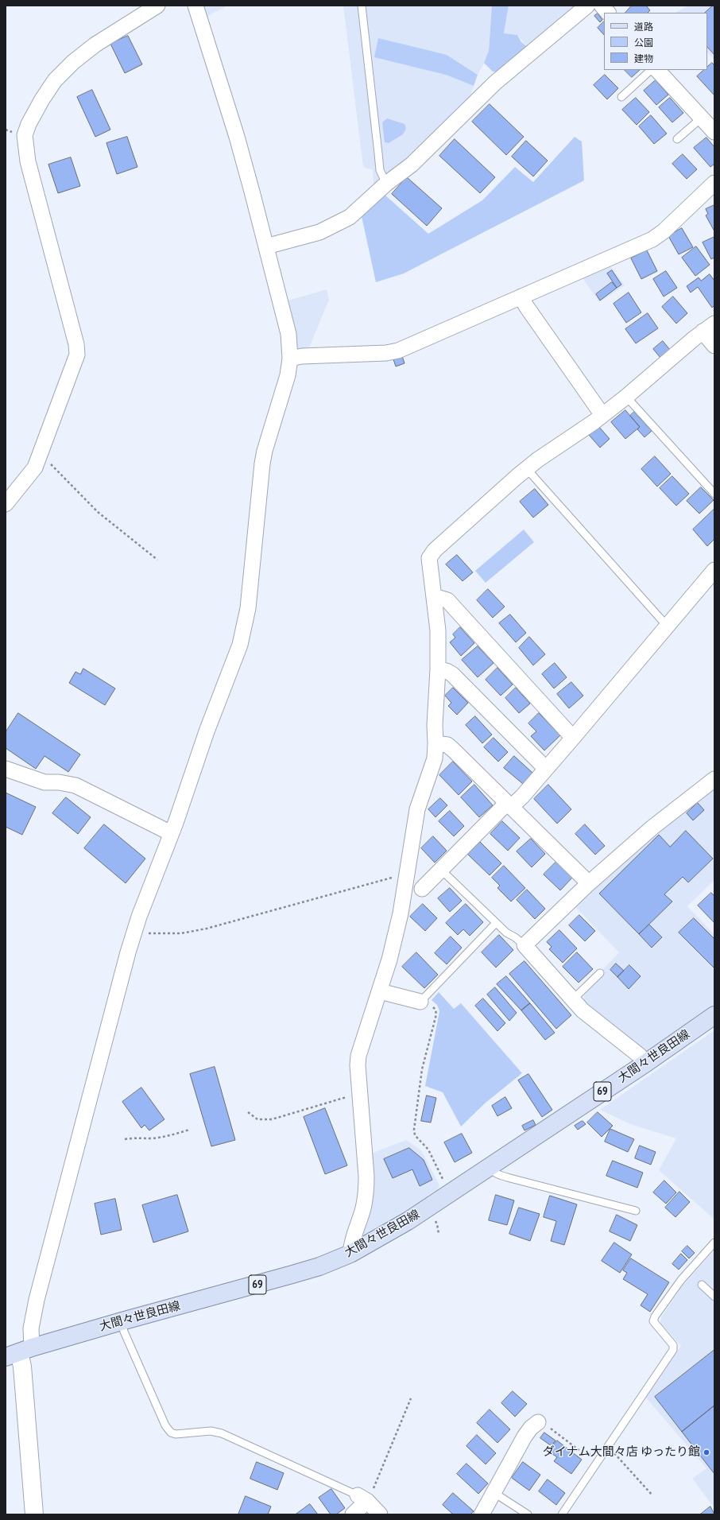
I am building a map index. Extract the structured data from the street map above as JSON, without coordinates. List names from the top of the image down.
{
  "streets": {
    "main road": ["大間々世良田線", "69"]
  },
  "places": ["ダイナム大間々店 ゆったり館"],
  "legend": ["道路", "公園", "建物"]
}
